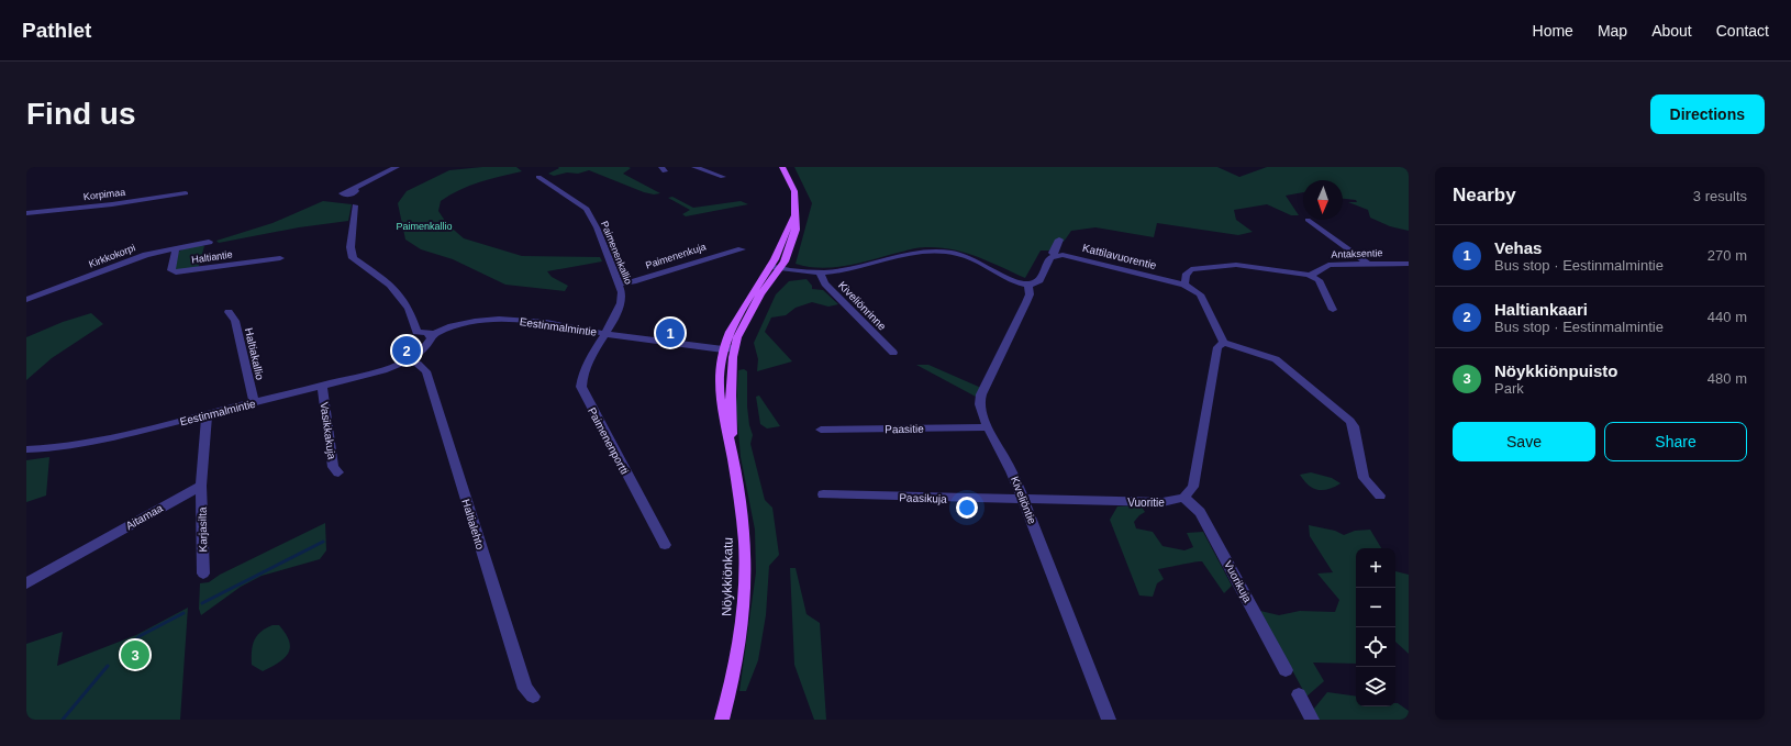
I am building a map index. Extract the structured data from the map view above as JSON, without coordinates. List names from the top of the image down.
{
  "streets": {
    "main road": ["Nöykkiönkatu"],
    "street": [
      "Korpimaa",
      "Paimenenkallio",
      "Antaksentie",
      "Kirkkokorpi",
      "Paimenenkuja",
      "Kattilavuorentie",
      "Haltiantie",
      "Kiveliönrinne",
      "Eestinmalmintie",
      "Haltiakallio",
      "Paasitie",
      "Vasikkakuja",
      "Paimenenportti",
      "Paasikuja",
      "Kiveliöntie",
      "Vuoritie",
      "Aitamaa",
      "Haltialehto",
      "Karjasilta",
      "Vuorikuja"
    ]
  },
  "crossings": [
    ["Paimenenkallio", "Paimenenkuja"],
    ["Paimenenkallio", "Eestinmalmintie"],
    ["Paimenenkallio", "Paimenenportti"],
    ["Kirkkokorpi", "Haltiantie"],
    ["Eestinmalmintie", "Haltiakallio"],
    ["Eestinmalmintie", "Vasikkakuja"],
    ["Eestinmalmintie", "Paimenenportti"],
    ["Eestinmalmintie", "Haltialehto"],
    ["Eestinmalmintie", "Nöykkiönkatu"],
    ["Paasitie", "Kiveliöntie"],
    ["Paasikuja", "Kiveliöntie"],
    ["Paasikuja", "Vuoritie"],
    ["Kiveliöntie", "Vuoritie"],
    ["Vuoritie", "Vuorikuja"],
    ["Aitamaa", "Karjasilta"]
  ],
  "parks": ["Paimenkallio"],
  "north": "bottom",
  "page": {
    "header": "Pathlet",
    "nav": [
      "Home",
      "Map",
      "About",
      "Contact"
    ],
    "buttons": [
      "Directions",
      ["Save", "Share"]
    ],
    "title": "Find us",
    "heading": ["Nearby", "3 results"],
    "list": [
      {
        "mark": "1",
        "name": "Vehas",
        "note": "Bus stop · Eestinmalmintie",
        "value": "270 m"
      },
      {
        "mark": "2",
        "name": "Haltiankaari",
        "note": "Bus stop · Eestinmalmintie",
        "value": "440 m"
      },
      {
        "mark": "3",
        "name": "Nöykkiönpuisto",
        "note": "Park",
        "value": "480 m"
      }
    ],
    "pins": ["1", "2", "3"],
    "map_buttons": ["+", "−"]
  }
}
